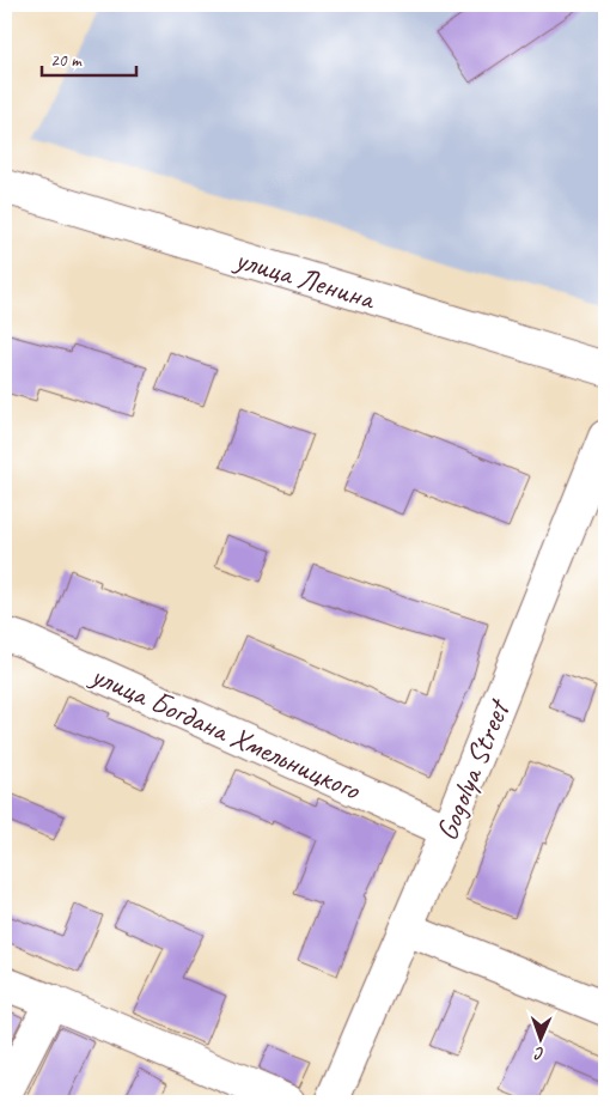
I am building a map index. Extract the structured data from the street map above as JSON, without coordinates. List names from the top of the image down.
{
  "streets": {
    "street": ["улица Ленина", "улица Богдана Хмельницкого", "Gogolya Street"]
  },
  "crossings": [
    ["улица Богдана Хмельницкого", "Gogolya Street"]
  ],
  "scale_bar": "20 m",
  "north": "bottom"
}
